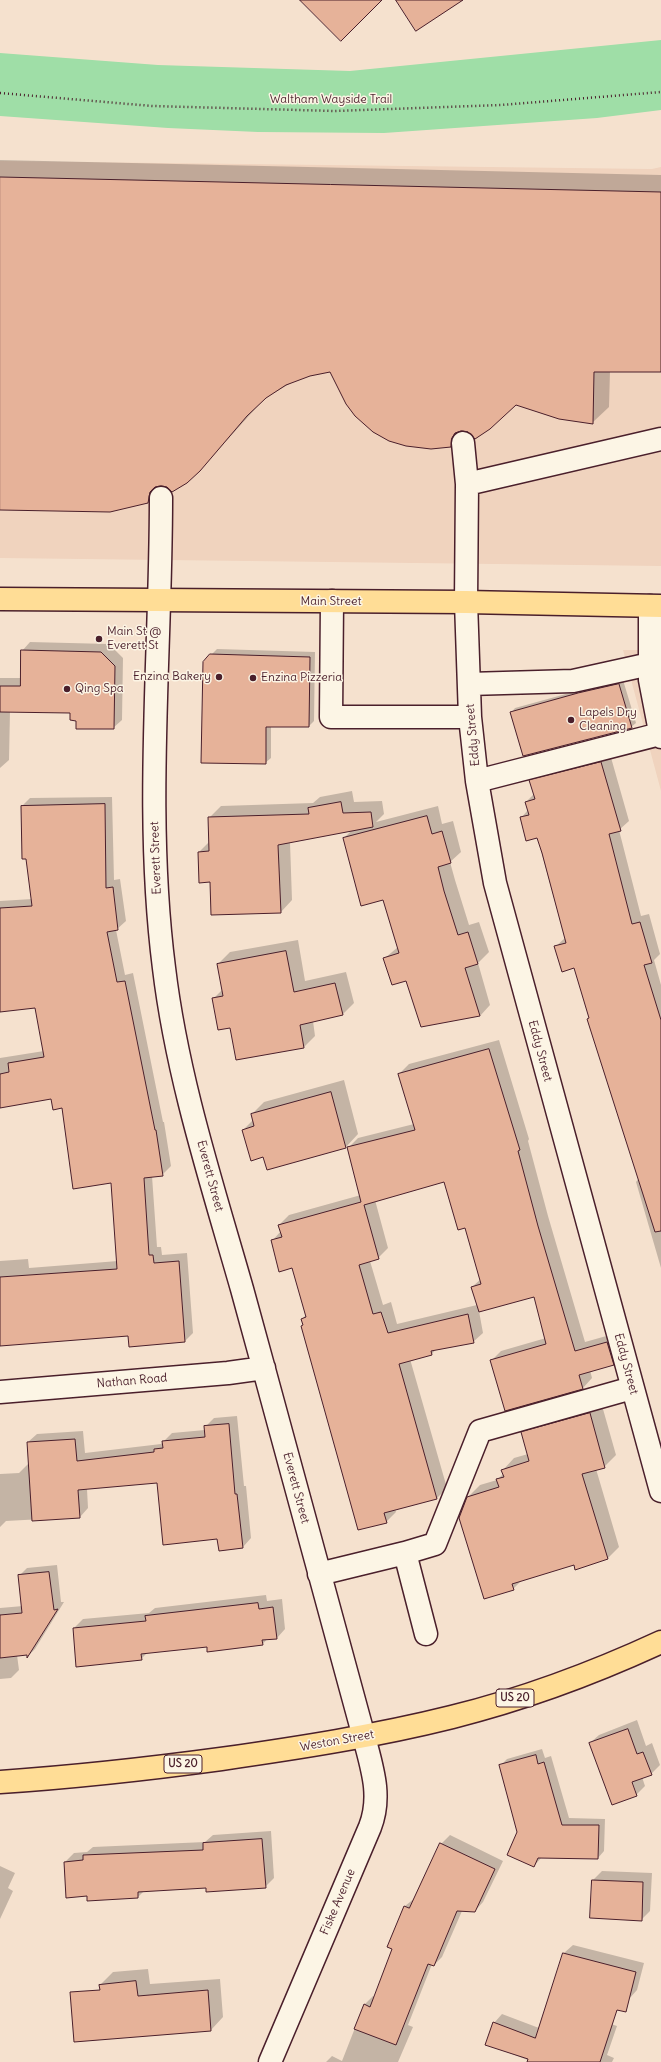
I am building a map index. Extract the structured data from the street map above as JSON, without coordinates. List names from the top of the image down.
{
  "streets": {
    "main road": ["Main Street", "US 20", "Weston Street"],
    "street": [
      "Eddy Street",
      "Everett Street",
      "Nathan Road",
      "Fiske Avenue"
    ],
    "path": ["Waltham Wayside Trail"]
  },
  "crossings": [
    ["Main Street", "Eddy Street"],
    ["Main Street", "Everett Street"],
    ["Everett Street", "Nathan Road"],
    ["Everett Street", "Weston Street"],
    ["Everett Street", "Fiske Avenue"],
    ["Weston Street", "Fiske Avenue"]
  ],
  "places": [
    "Main St @ Everett St",
    "Enzina Bakery",
    "Enzina Pizzeria",
    "Qing Spa",
    "Lapels Dry Cleaning"
  ]
}
